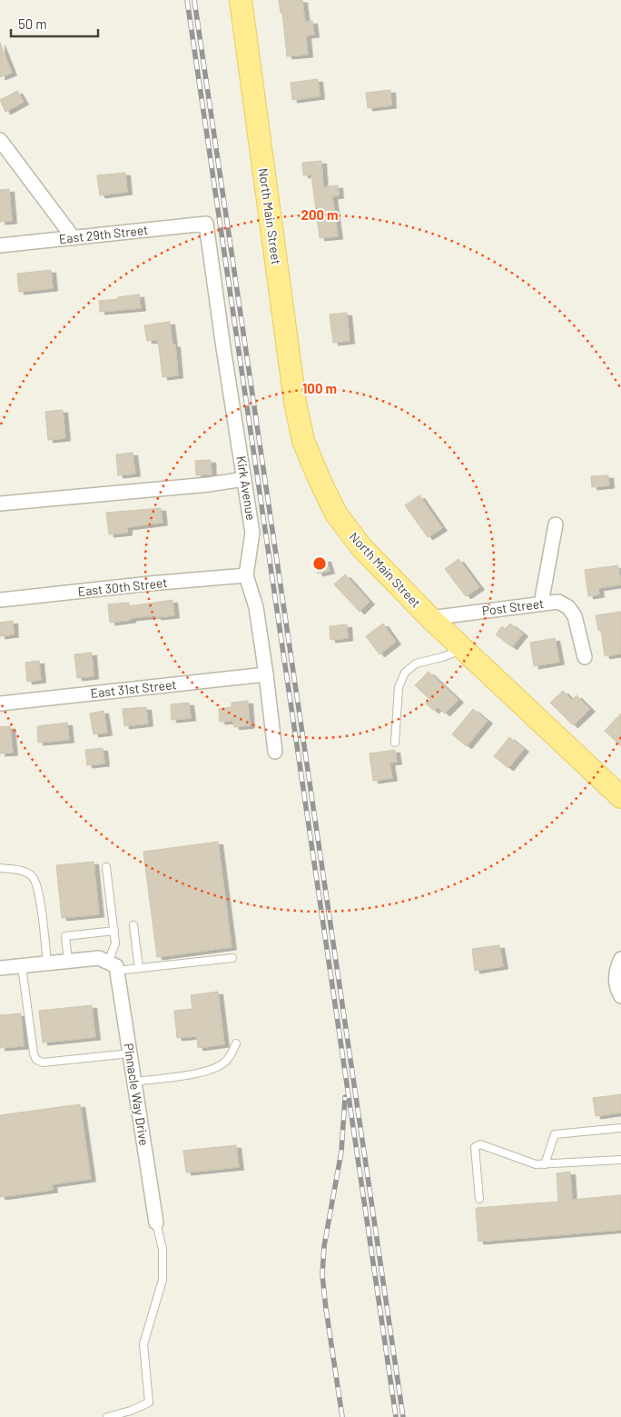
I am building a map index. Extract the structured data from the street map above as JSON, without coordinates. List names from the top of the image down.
{
  "streets": {
    "main road": ["North Main Street"],
    "street": [
      "East 29th Street",
      "Kirk Avenue",
      "East 30th Street",
      "Post Street",
      "East 31st Street",
      "Pinnacle Way Drive"
    ]
  },
  "crossings": [
    ["North Main Street", "Post Street"],
    ["East 29th Street", "Kirk Avenue"],
    ["Kirk Avenue", "East 30th Street"],
    ["Kirk Avenue", "East 31st Street"]
  ],
  "scale_bar": "50 m",
  "rings": ["200 m", "100 m"]
}
